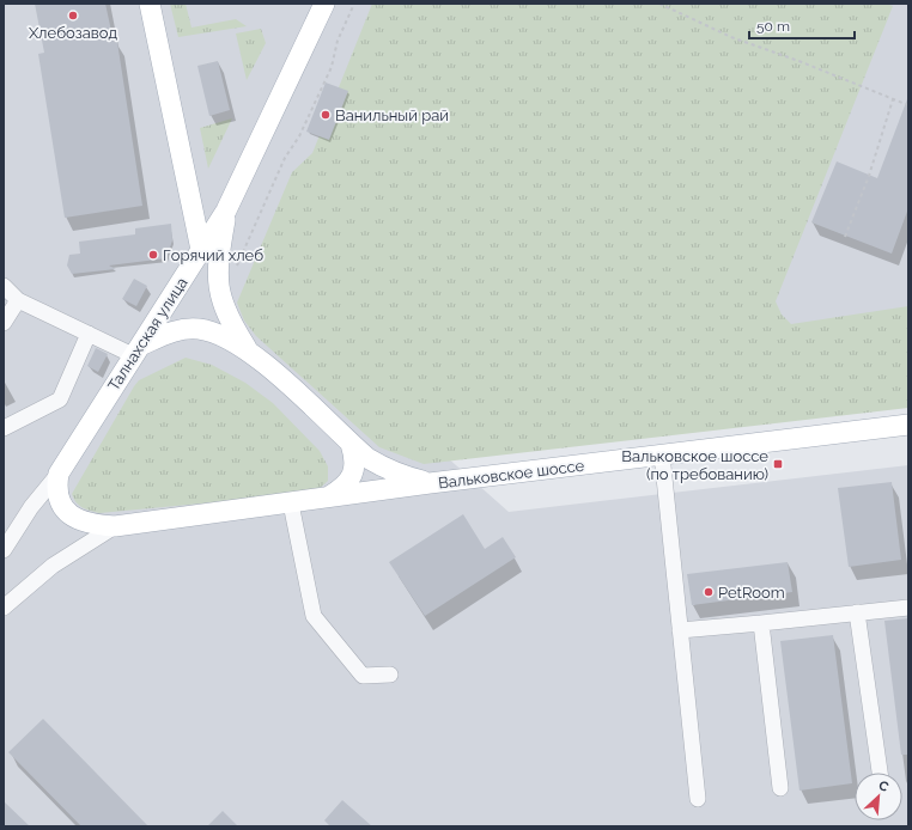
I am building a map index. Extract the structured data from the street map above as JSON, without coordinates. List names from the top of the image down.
{
  "streets": {
    "main road": ["Талнахская улица", "Вальковское шоссе"]
  },
  "crossings": [
    ["Талнахская улица", "Вальковское шоссе"]
  ],
  "places": {
    "other": [
      "Хлебозавод",
      "Ванильный рай",
      "Горячий хлеб",
      "PetRoom"
    ],
    "transit": ["Вальковское шоссе (по требованию)"]
  },
  "scale_bar": "50 m",
  "north": "top right"
}
